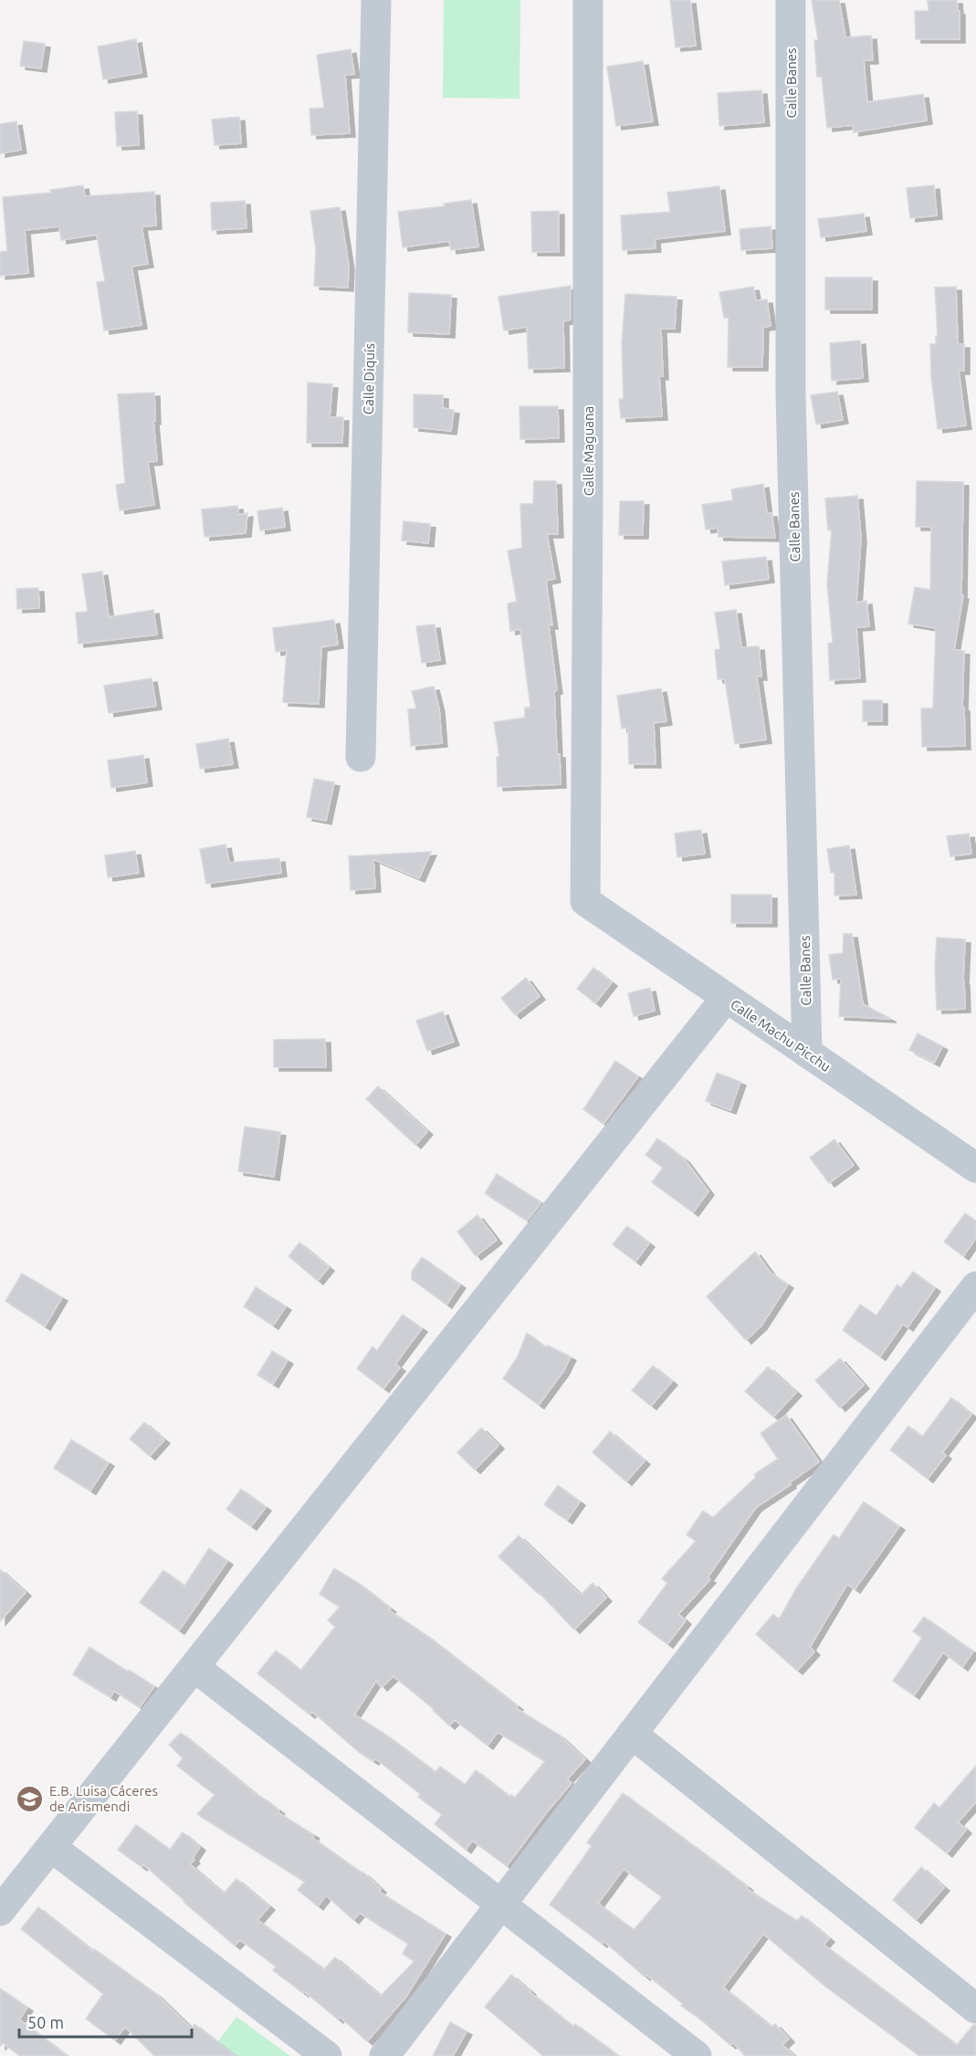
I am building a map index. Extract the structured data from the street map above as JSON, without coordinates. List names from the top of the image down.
{
  "streets": {
    "street": [
      "Calle Banes",
      "Calle Diquís",
      "Calle Maguana",
      "Calle Machu Picchu"
    ]
  },
  "crossings": [
    ["Calle Banes", "Calle Machu Picchu"],
    ["Calle Maguana", "Calle Machu Picchu"]
  ],
  "places": {
    "school or university": ["E.B. Luisa Cáceres de Arismendi"]
  },
  "scale_bar": "50 m"
}
